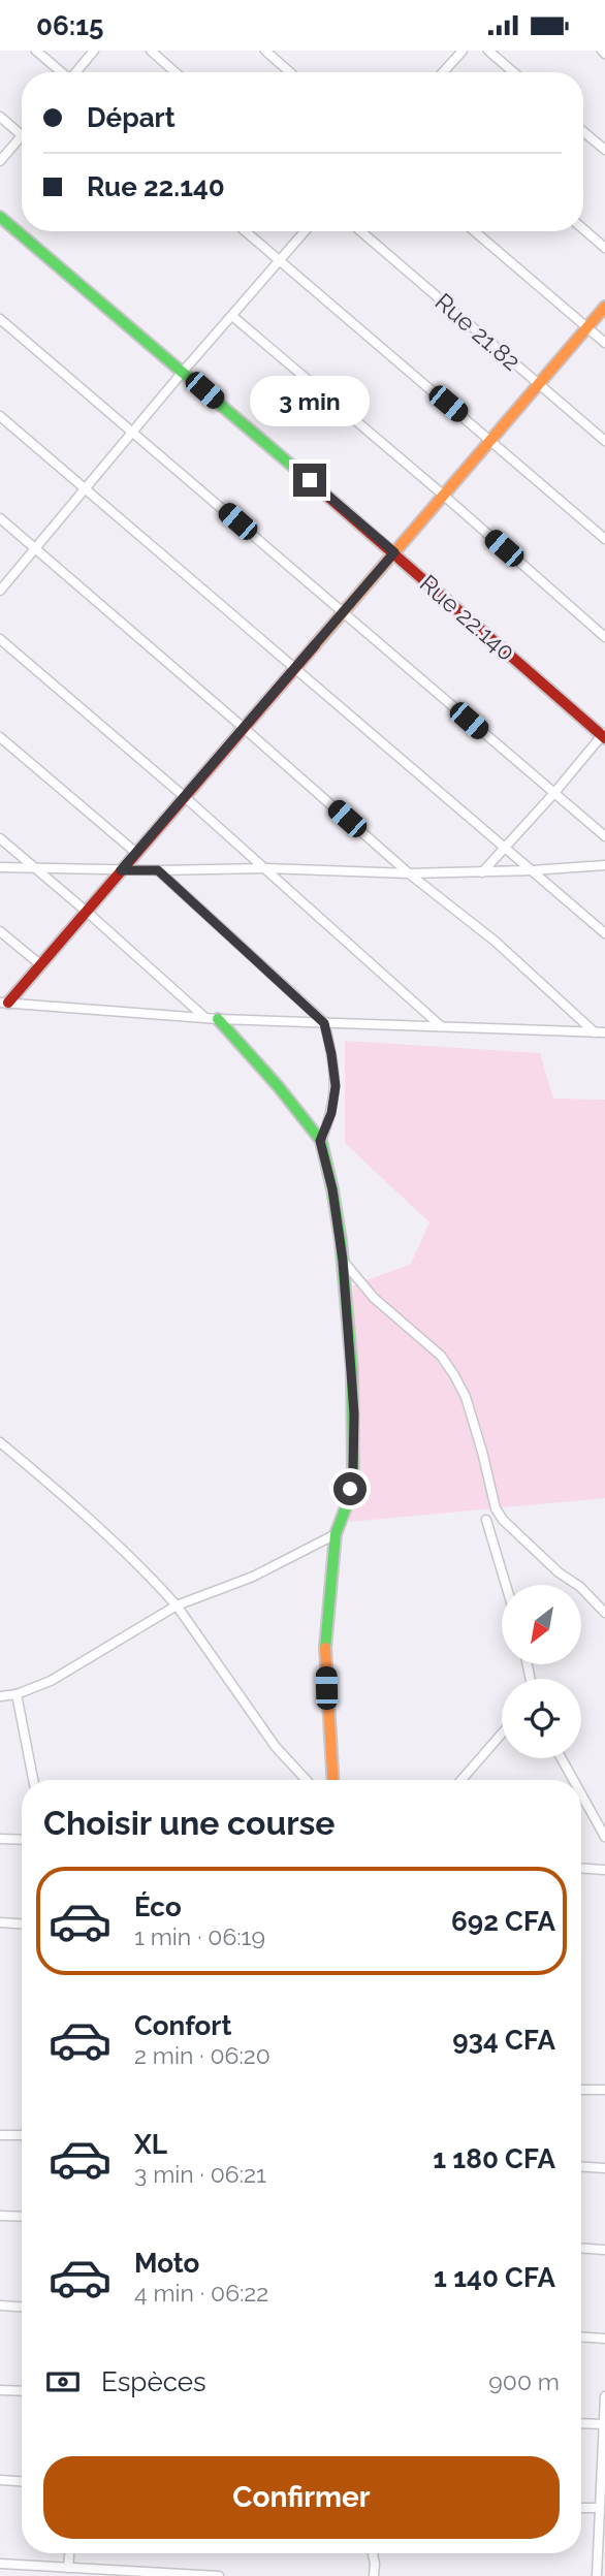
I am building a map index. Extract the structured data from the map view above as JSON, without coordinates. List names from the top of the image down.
{
  "streets": {
    "street": ["Rue 21.82", "Rue 22.140"]
  },
  "north": "bottom left",
  "page": {
    "status": "06:15",
    "banner": ["Départ", "Rue 22.140"],
    "bubble": "3 min",
    "heading": "Choisir une course",
    "list": [
      {
        "name": "Éco",
        "note": "1 min · 06:19",
        "value": "692 CFA"
      },
      {
        "name": "Confort",
        "note": "2 min · 06:20",
        "value": "934 CFA"
      },
      {
        "name": "XL",
        "note": "3 min · 06:21",
        "value": "1 180 CFA"
      },
      {
        "name": "Moto",
        "note": "4 min · 06:22",
        "value": "1 140 CFA"
      }
    ],
    "pay": ["Espèces", "900 m"],
    "buttons": "Confirmer"
  }
}
